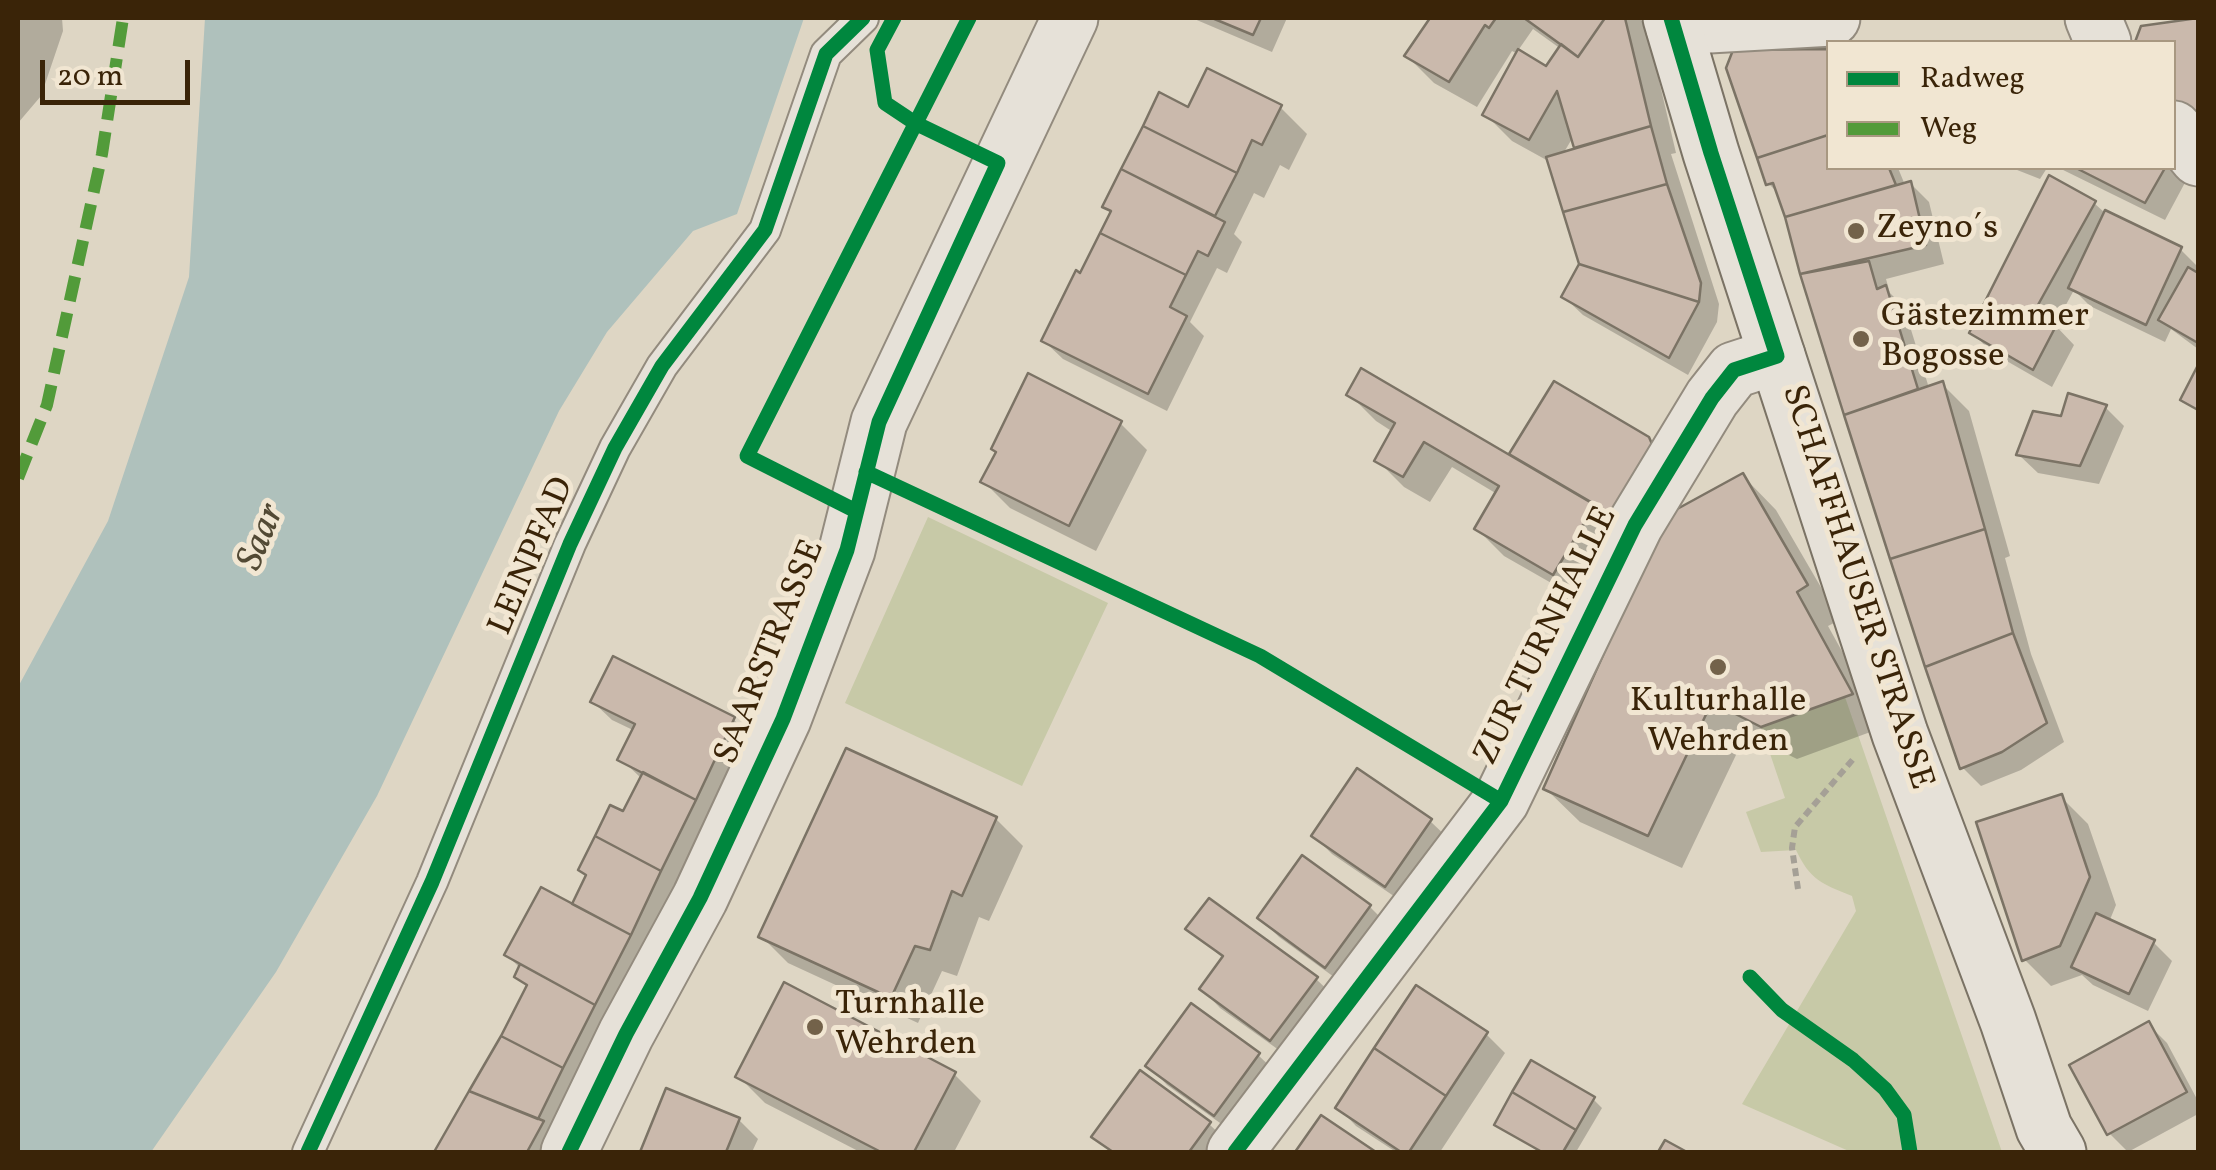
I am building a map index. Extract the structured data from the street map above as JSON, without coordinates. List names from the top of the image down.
{
  "streets": {
    "street": ["SCHAFFHAUSER STRASSE", "ZUR TURNHALLE", "SAARSTRASSE"],
    "lane": ["LEINPFAD"]
  },
  "crossings": [
    ["SCHAFFHAUSER STRASSE", "ZUR TURNHALLE"]
  ],
  "water": ["Saar"],
  "places": [
    "Zeyno´s",
    "Gästezimmer Bogosse",
    "Kulturhalle Wehrden",
    "Turnhalle Wehrden"
  ],
  "legend": ["Radweg", "Weg"],
  "scale_bar": "20 m"
}
